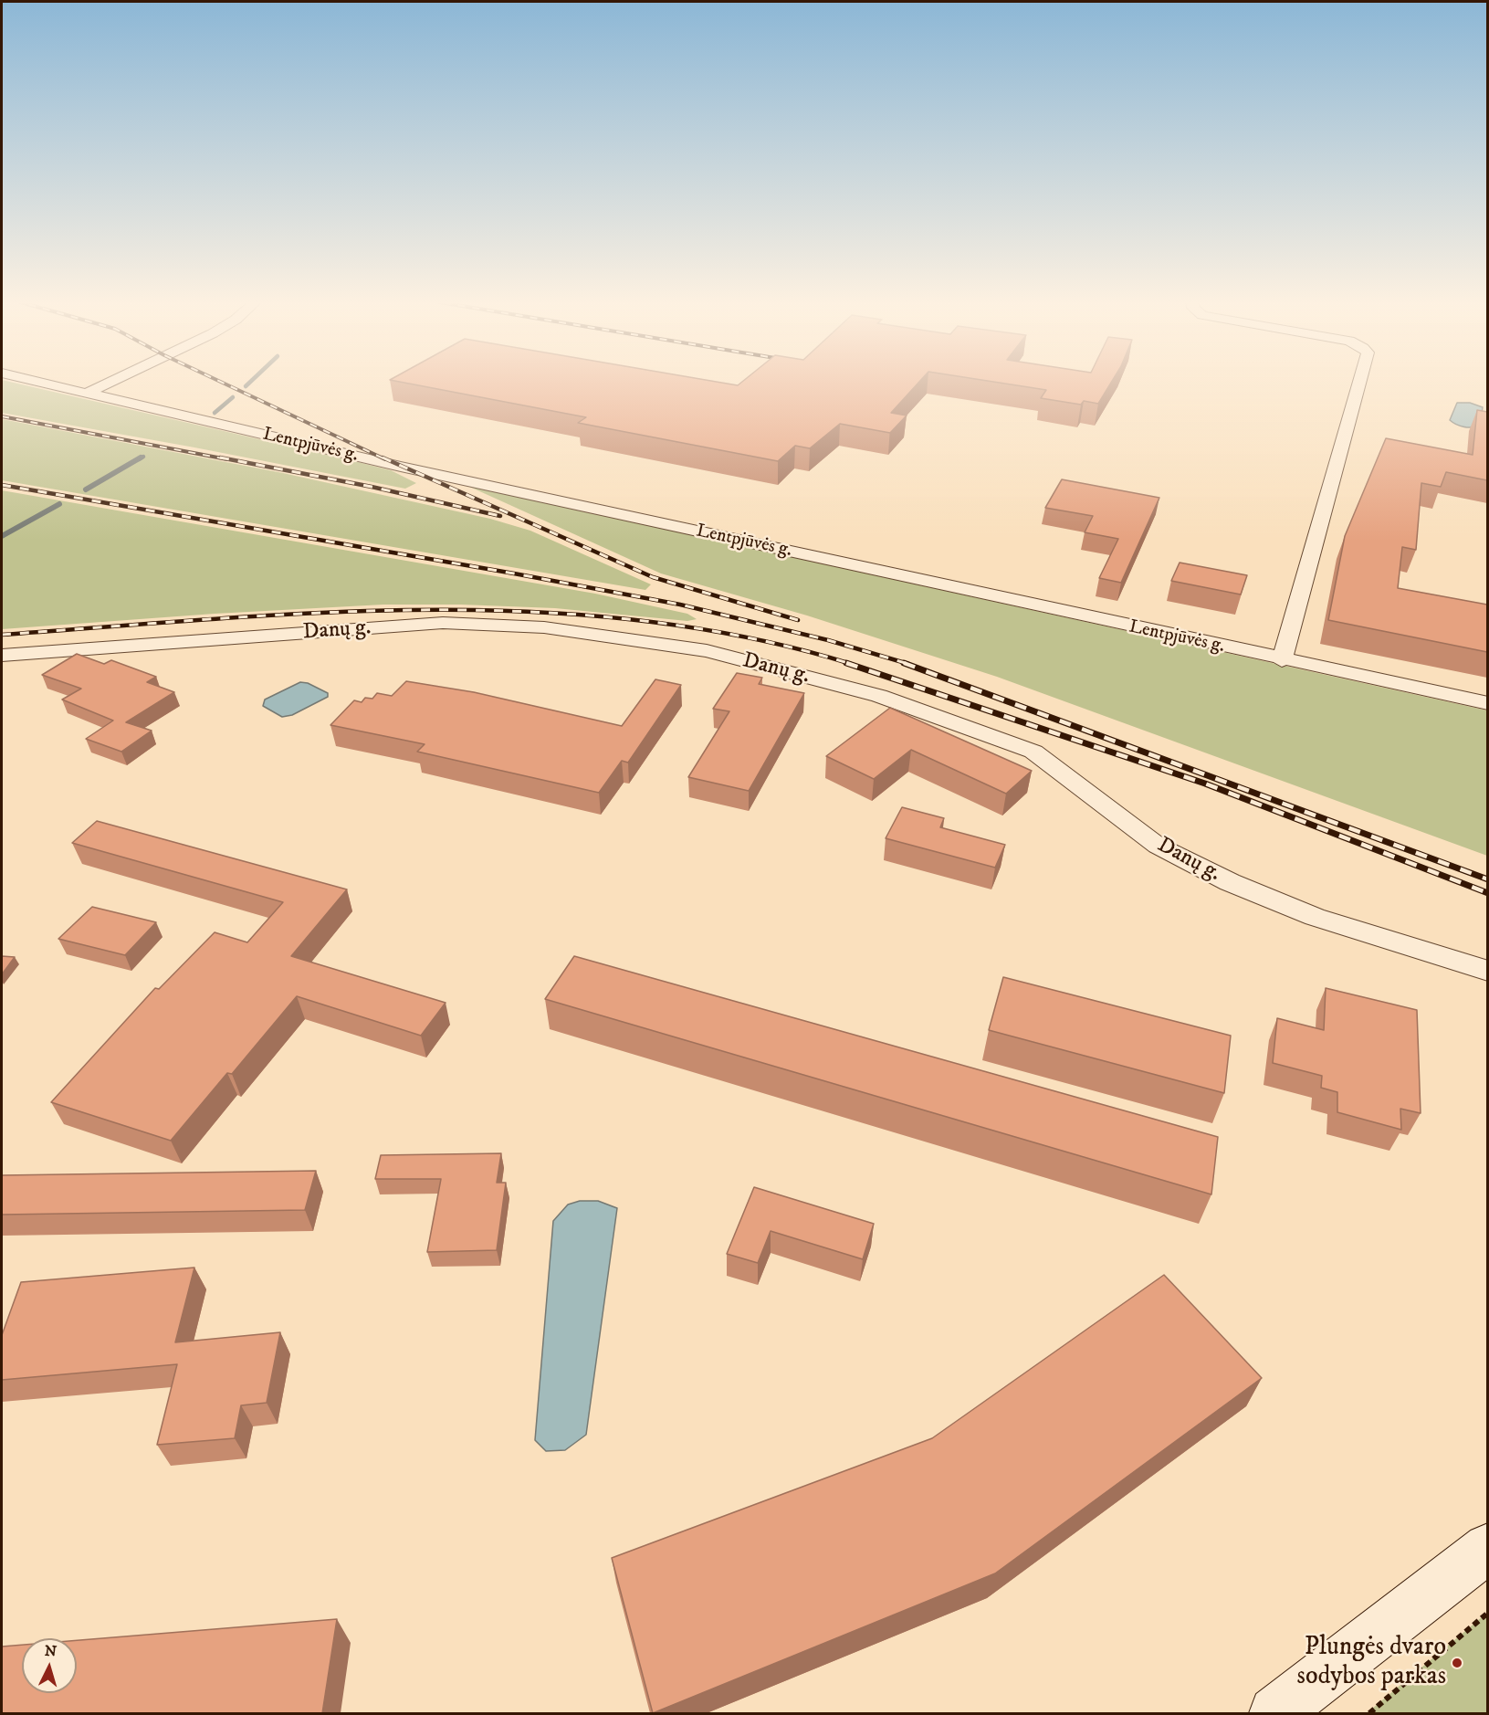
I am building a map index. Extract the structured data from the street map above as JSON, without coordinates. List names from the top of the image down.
{
  "streets": {
    "street": ["Lentpjūvės g.", "Danų g."]
  },
  "places": ["Plungės dvaro sodybos parkas"],
  "north": "top"
}
